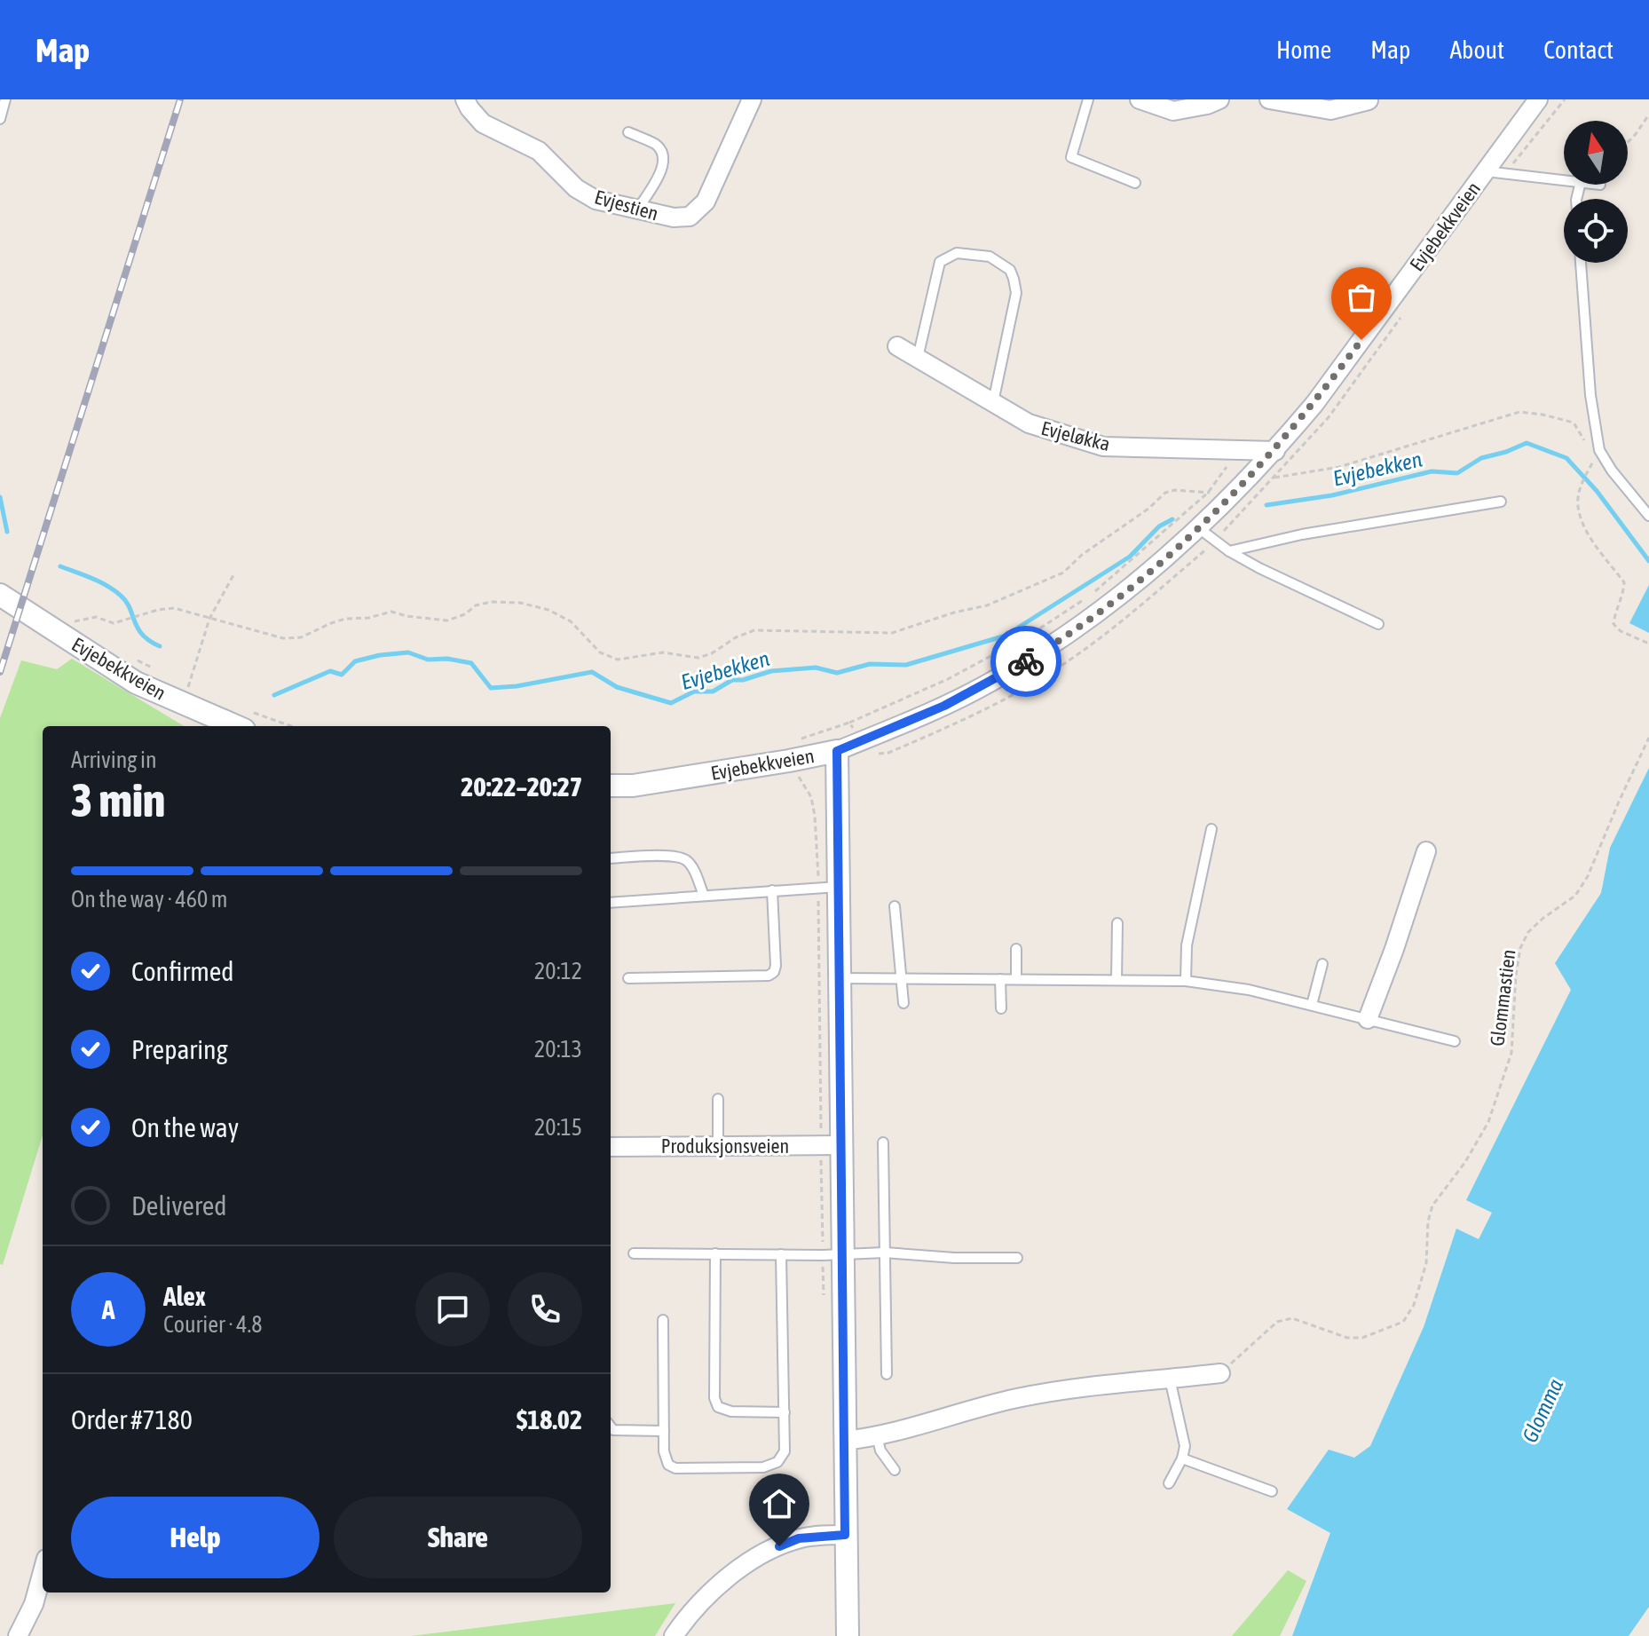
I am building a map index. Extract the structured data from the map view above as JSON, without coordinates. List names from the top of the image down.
{
  "streets": {
    "street": [
      "Evjestien",
      "Evjebekkveien",
      "Evjeløkka",
      "Produksjonsveien"
    ],
    "path": ["Glommastien"]
  },
  "crossings": [
    ["Evjebekkveien", "Evjeløkka"]
  ],
  "water": ["Evjebekken", "Glomma"],
  "north": "top",
  "page": {
    "header": "Map",
    "nav": [
      "Home",
      "Map",
      "About",
      "Contact"
    ],
    "heading": ["3 min", "Arriving in", "20:22–20:27"],
    "panel": [
      "Alex",
      "Courier · 4.8",
      "Order #7180",
      "$18.02"
    ],
    "bar": "On the way · 460 m",
    "list": [
      ["Confirmed", "20:12"],
      ["Preparing", "20:13"],
      ["On the way", "20:15"],
      "Delivered"
    ],
    "round": "A",
    "buttons": ["Help", "Share"]
  }
}
